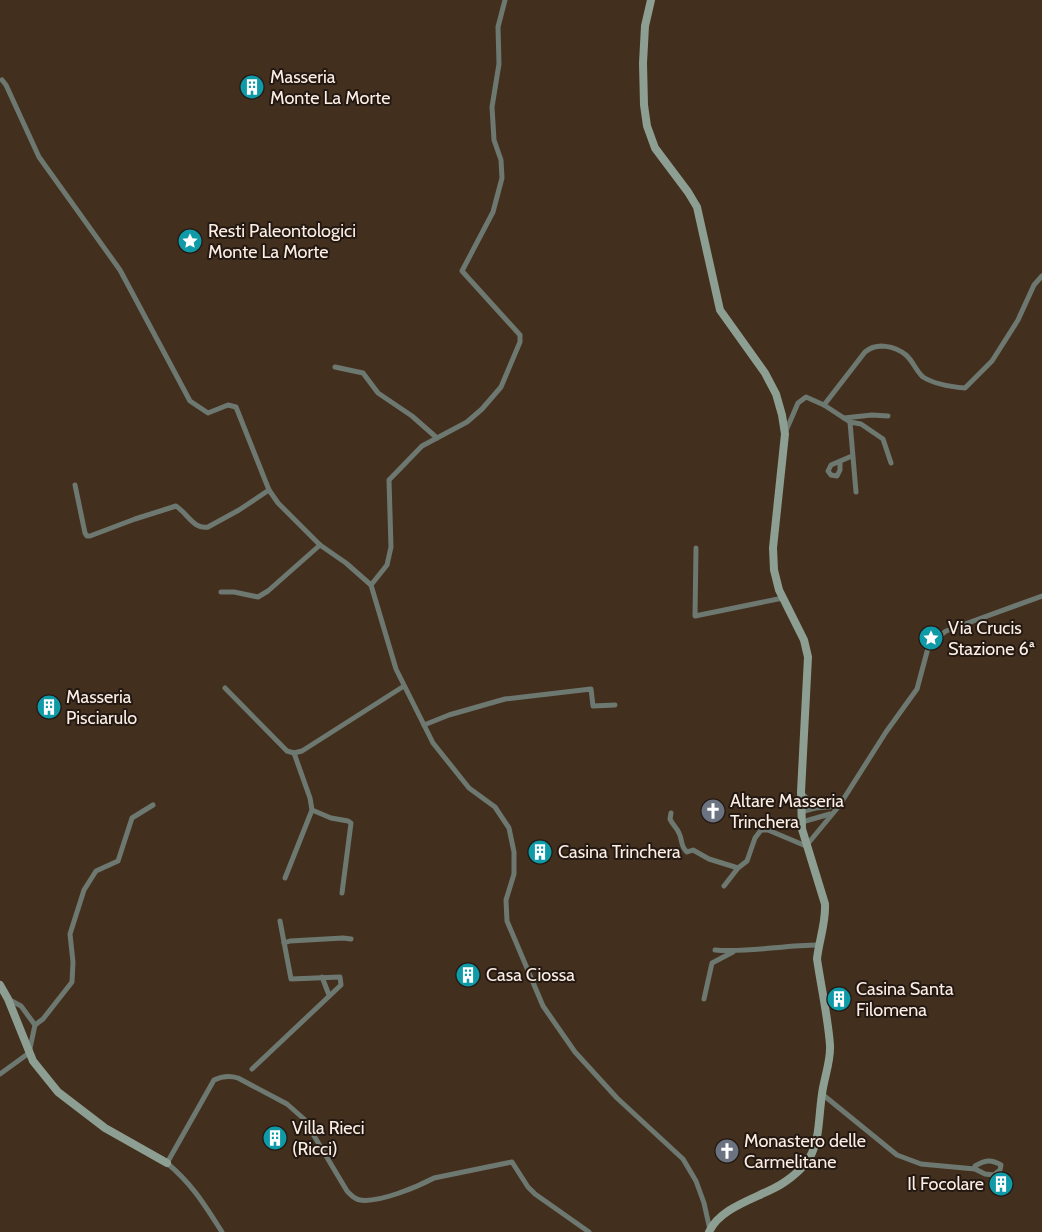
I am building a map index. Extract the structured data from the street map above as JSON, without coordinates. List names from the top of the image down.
{
  "places": {
    "building": [
      "Masseria Monte La Morte",
      "Masseria Pisciarulo",
      "Casina Trinchera",
      "Casa Ciossa",
      "Casina Santa Filomena",
      "Villa Rieci (Ricci)",
      "Il Focolare"
    ],
    "place": ["Resti Paleontologici Monte La Morte", "Via Crucis Stazione 6ª"],
    "church": ["Altare Masseria Trinchera", "Monastero delle Carmelitane"]
  }
}
